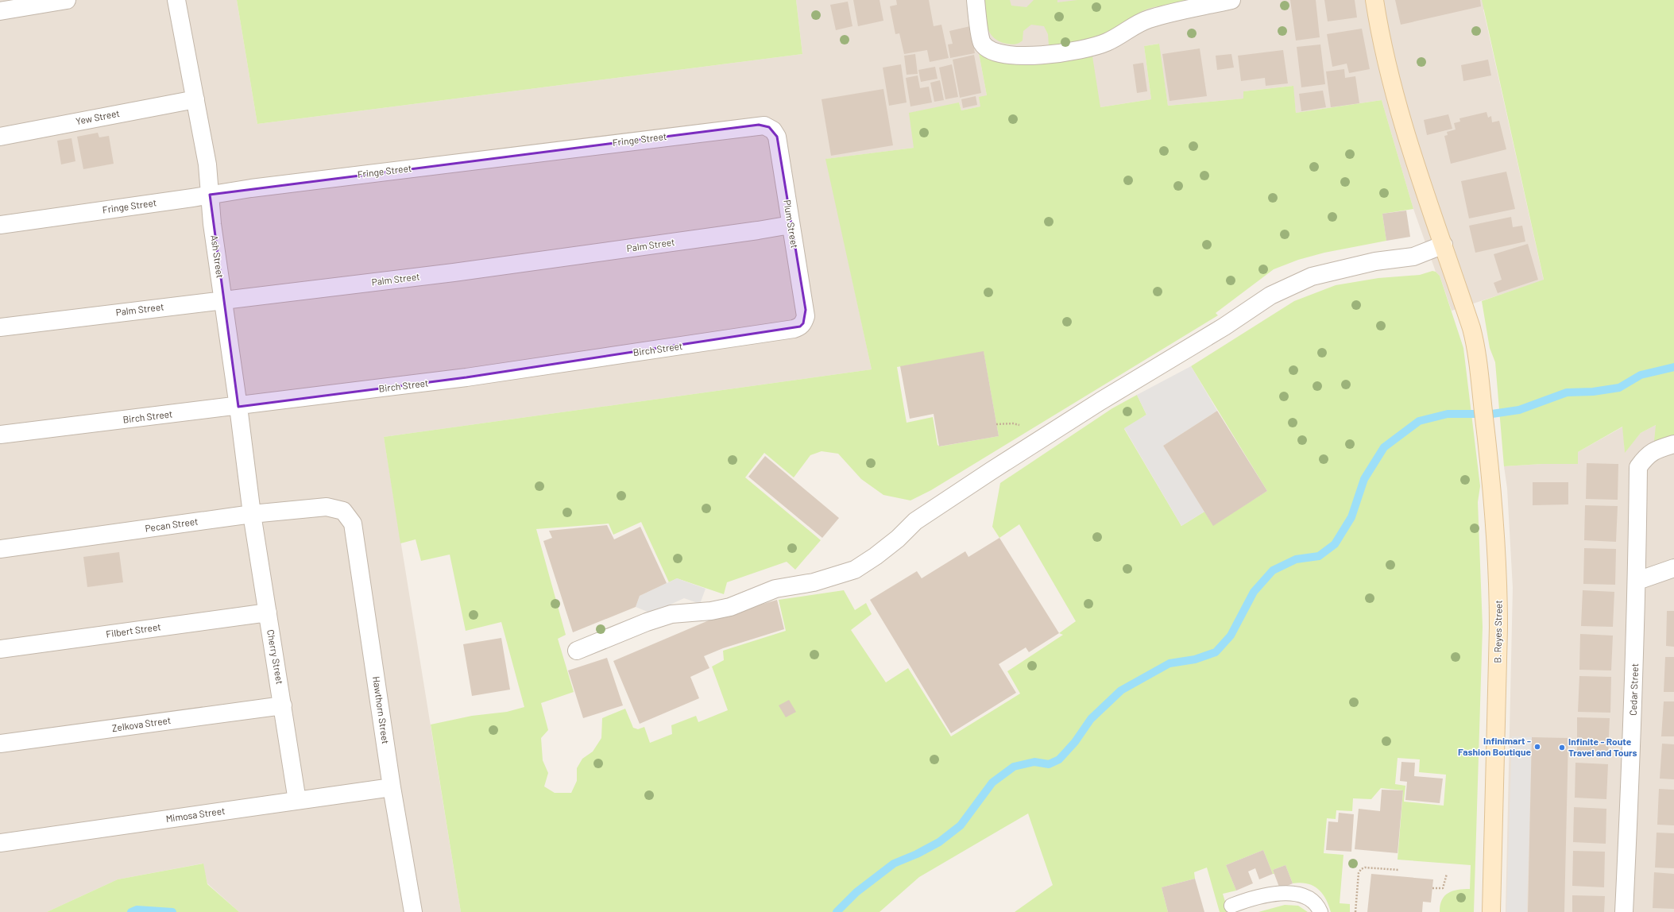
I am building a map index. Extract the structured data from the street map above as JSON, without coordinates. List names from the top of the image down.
{
  "streets": {
    "street": [
      "Yew Street",
      "Fringe Street",
      "Plum Street",
      "Palm Street",
      "Ash Street",
      "Birch Street",
      "Pecan Street",
      "Filbert Street",
      "B. Reyes Street",
      "Cherry Street",
      "Cedar Street",
      "Hawthorn Street",
      "Zelkova Street",
      "Mimosa Street"
    ]
  },
  "crossings": [
    ["Yew Street", "Ash Street"],
    ["Fringe Street", "Plum Street"],
    ["Fringe Street", "Ash Street"],
    ["Plum Street", "Palm Street"],
    ["Plum Street", "Birch Street"],
    ["Palm Street", "Ash Street"],
    ["Ash Street", "Birch Street"],
    ["Ash Street", "Pecan Street"],
    ["Ash Street", "Cherry Street"],
    ["Pecan Street", "Cherry Street"],
    ["Pecan Street", "Hawthorn Street"],
    ["Filbert Street", "Cherry Street"],
    ["Cherry Street", "Zelkova Street"],
    ["Cherry Street", "Mimosa Street"],
    ["Hawthorn Street", "Mimosa Street"]
  ],
  "places": ["Infinimart - Fashion Boutique", "Infinite - Route Travel and Tours"]
}
